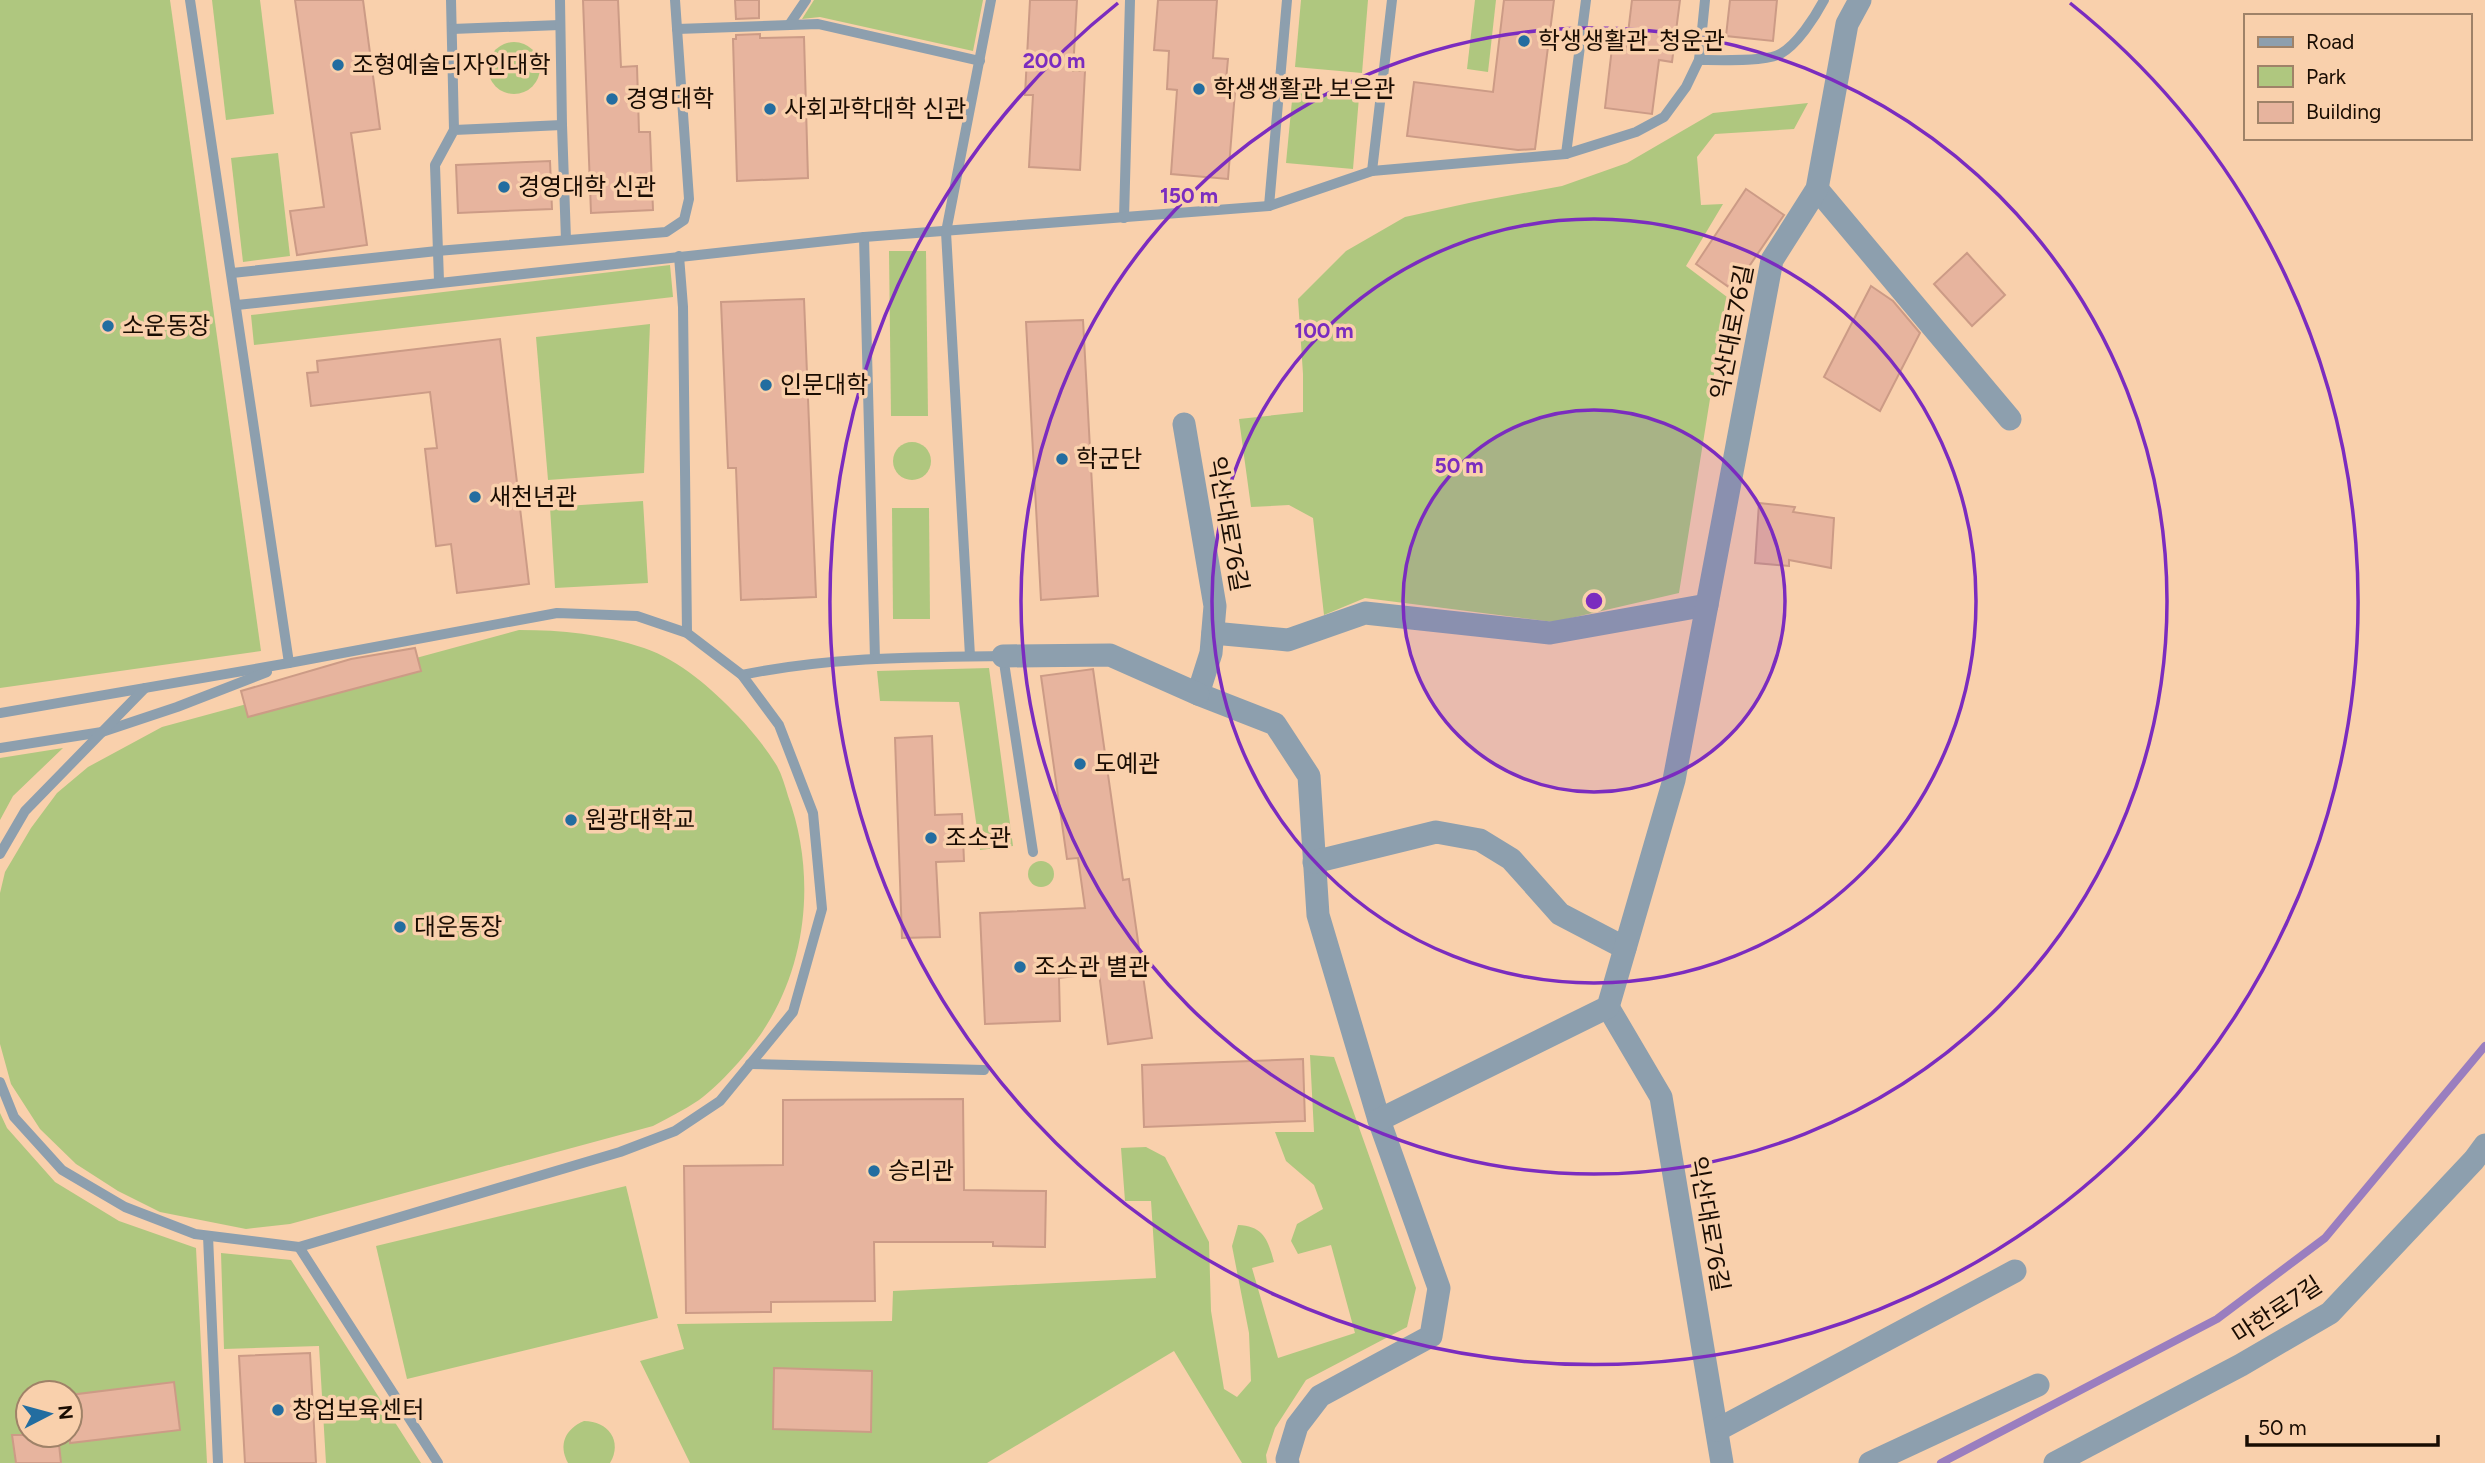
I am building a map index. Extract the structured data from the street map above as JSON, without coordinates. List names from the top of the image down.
{
  "streets": {
    "street": ["익산대로76길", "마한로7길"]
  },
  "places": [
    "학생생활관_청운관",
    "조형예술디자인대학",
    "학생생활관 보은관",
    "경영대학",
    "사회과학대학 신관",
    "경영대학 신관",
    "소운동장",
    "인문대학",
    "학군단",
    "새천년관",
    "도예관",
    "원광대학교",
    "조소관",
    "대운동장",
    "조소관 별관",
    "승리관",
    "창업보육센터"
  ],
  "legend": ["Road", "Park", "Building"],
  "scale_bar": "50 m",
  "north": "right",
  "rings": [
    "200 m",
    "150 m",
    "100 m",
    "50 m"
  ]
}
